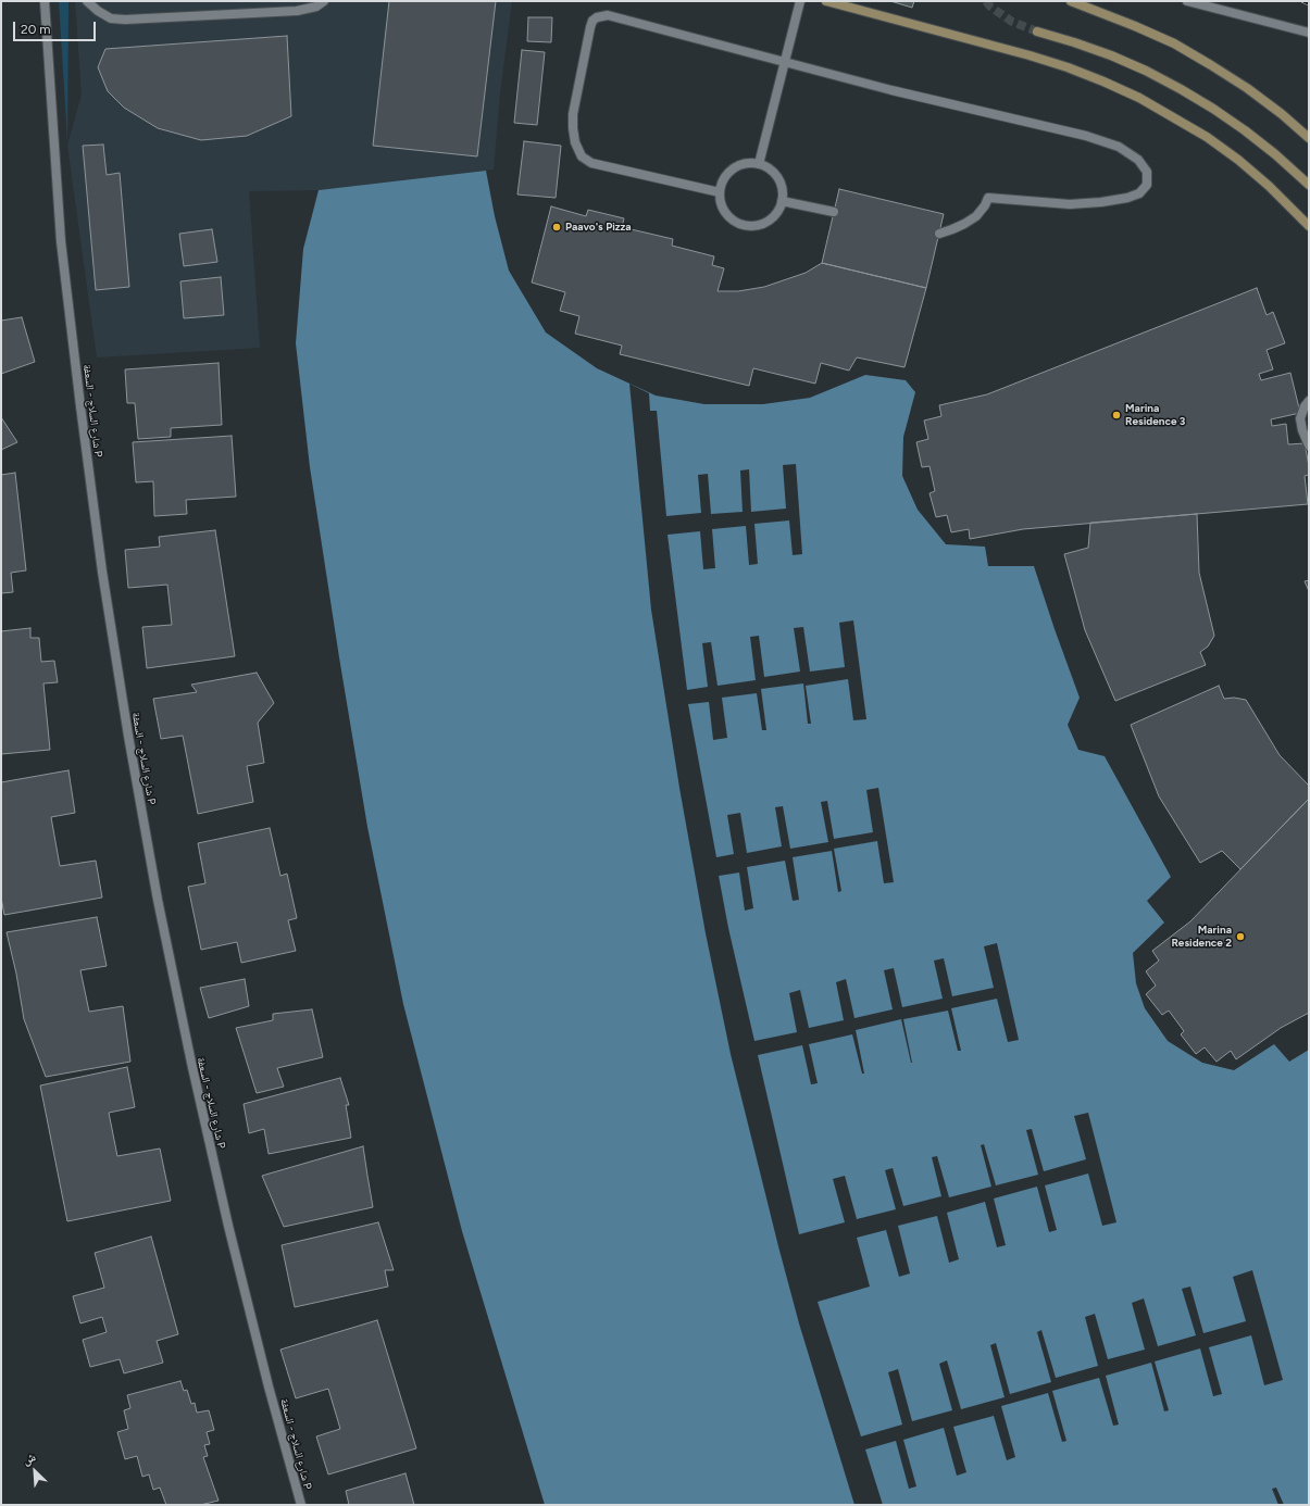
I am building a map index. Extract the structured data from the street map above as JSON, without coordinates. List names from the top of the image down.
{
  "streets": {
    "street": ["شارع السلاج - السعفة P"]
  },
  "places": ["Paavo's Pizza", "Marina Residence 3", "Marina Residence 2"],
  "scale_bar": "20 m",
  "north": "top left"
}
